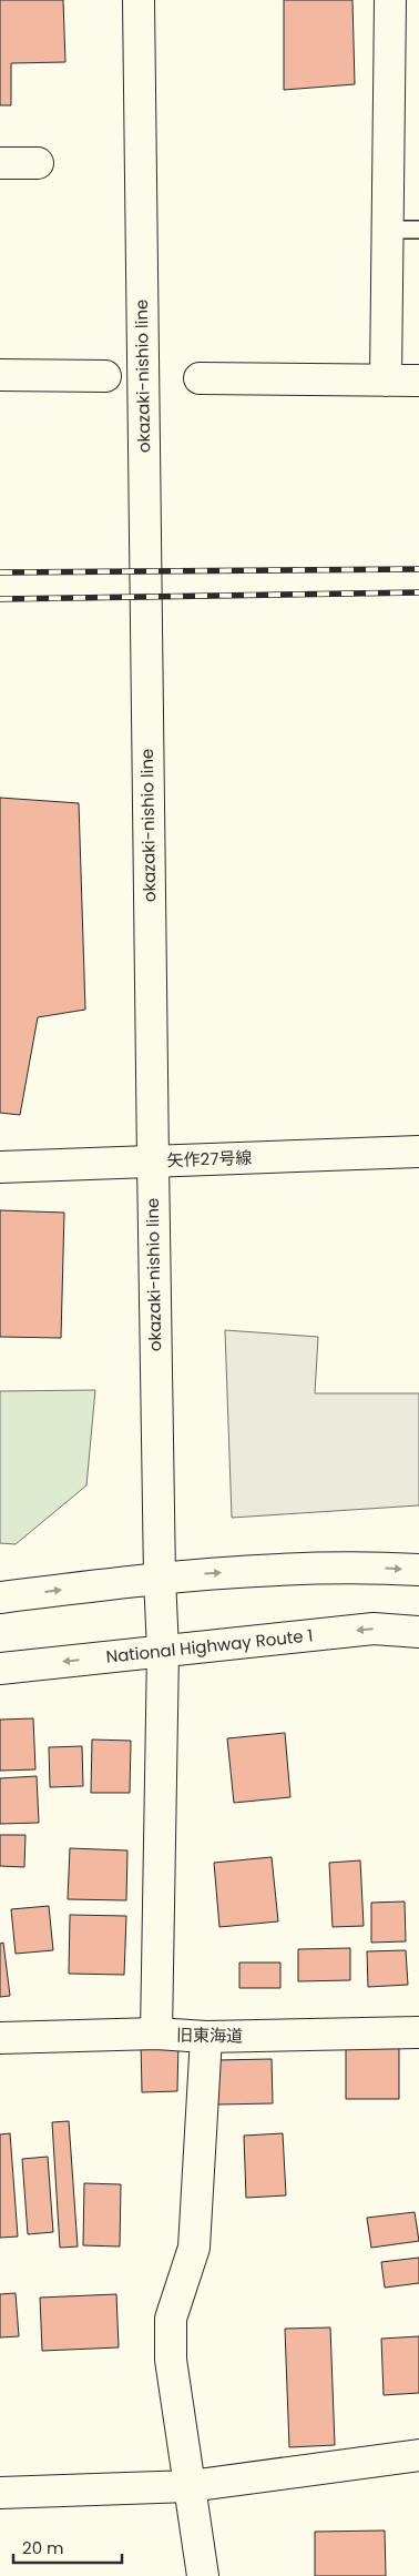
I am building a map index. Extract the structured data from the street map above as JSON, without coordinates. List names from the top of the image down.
{
  "streets": {
    "main road": [
      "okazaki-nishio line",
      "矢作27号線",
      "National Highway Route 1",
      "旧東海道"
    ]
  },
  "crossings": [
    ["okazaki-nishio line", "矢作27号線"],
    ["okazaki-nishio line", "National Highway Route 1"],
    ["okazaki-nishio line", "旧東海道"]
  ],
  "scale_bar": "20 m"
}
